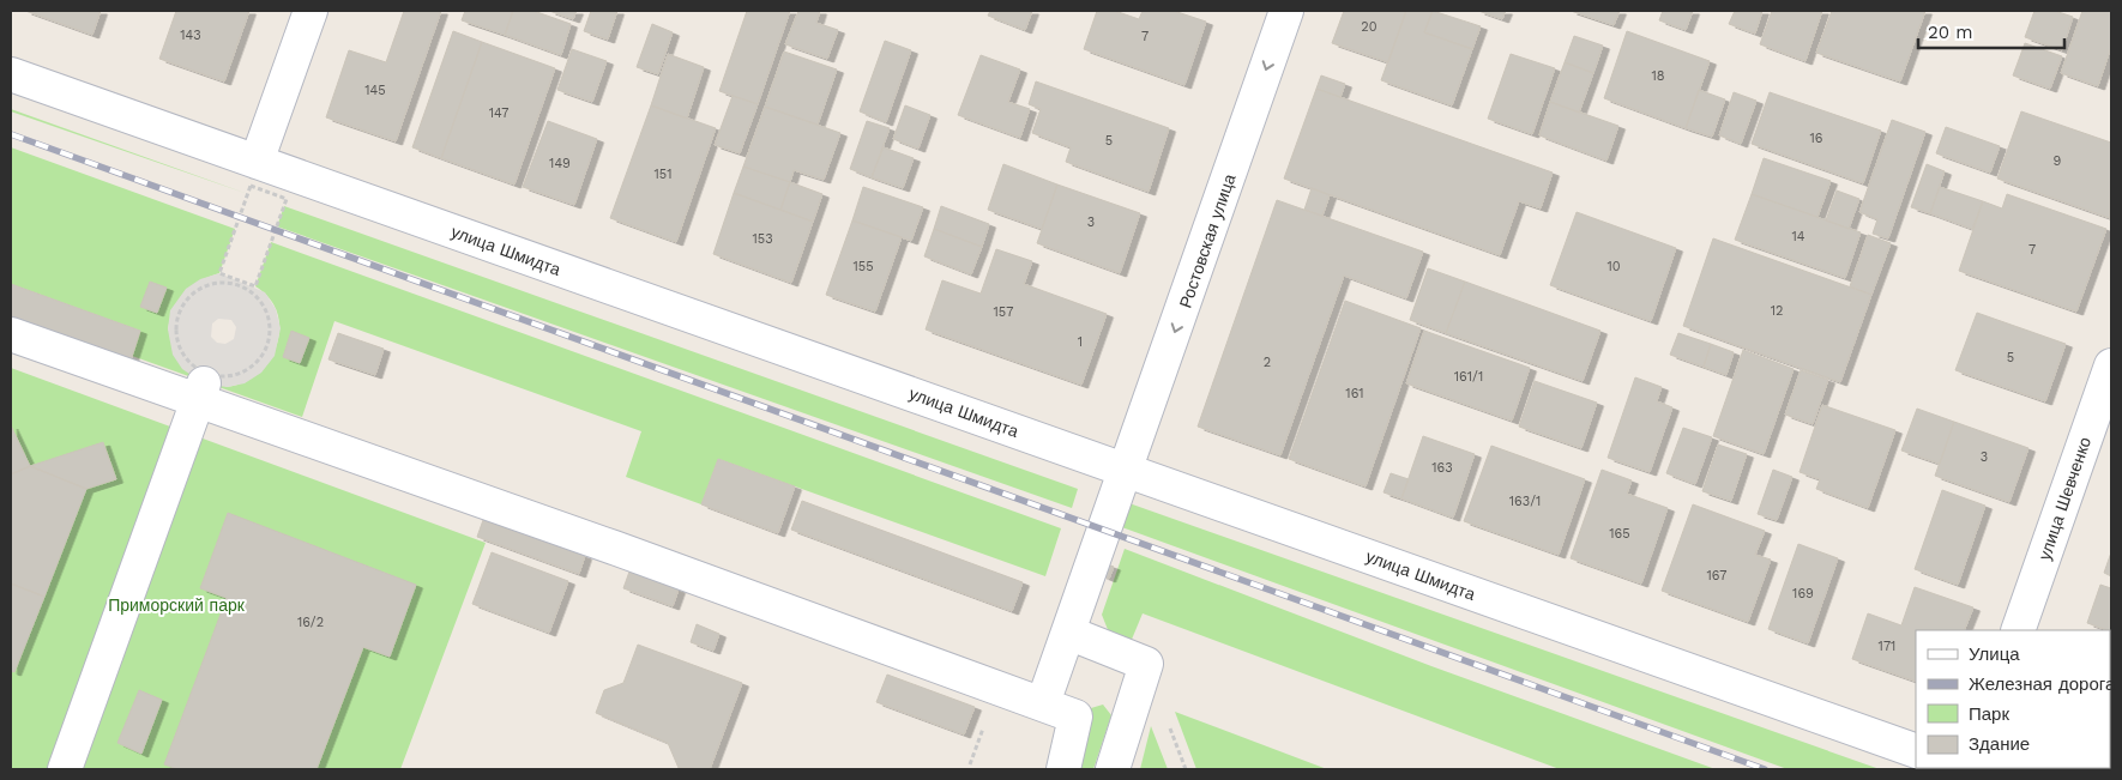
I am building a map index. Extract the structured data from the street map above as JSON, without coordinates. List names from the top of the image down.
{
  "streets": {
    "street": ["Ростовская улица", "улица Шмидта", "улица Шевченко"]
  },
  "crossings": [
    ["Ростовская улица", "улица Шмидта"]
  ],
  "one_way": ["Ростовская улица"],
  "parks": ["Приморский парк"],
  "house_numbers": [
    "20",
    "143",
    "7",
    "18",
    "145",
    "147",
    "16",
    "5",
    "9",
    "149",
    "151",
    "3",
    "14",
    "153",
    "7",
    "155",
    "10",
    "12",
    "157",
    "1",
    "5",
    "2",
    "161/1",
    "161",
    "3",
    "163",
    "163/1",
    "165",
    "167",
    "169",
    "16/2",
    "171"
  ],
  "legend": [
    "Улица",
    "Железная дорога",
    "Парк",
    "Здание"
  ],
  "scale_bar": "20 m"
}
